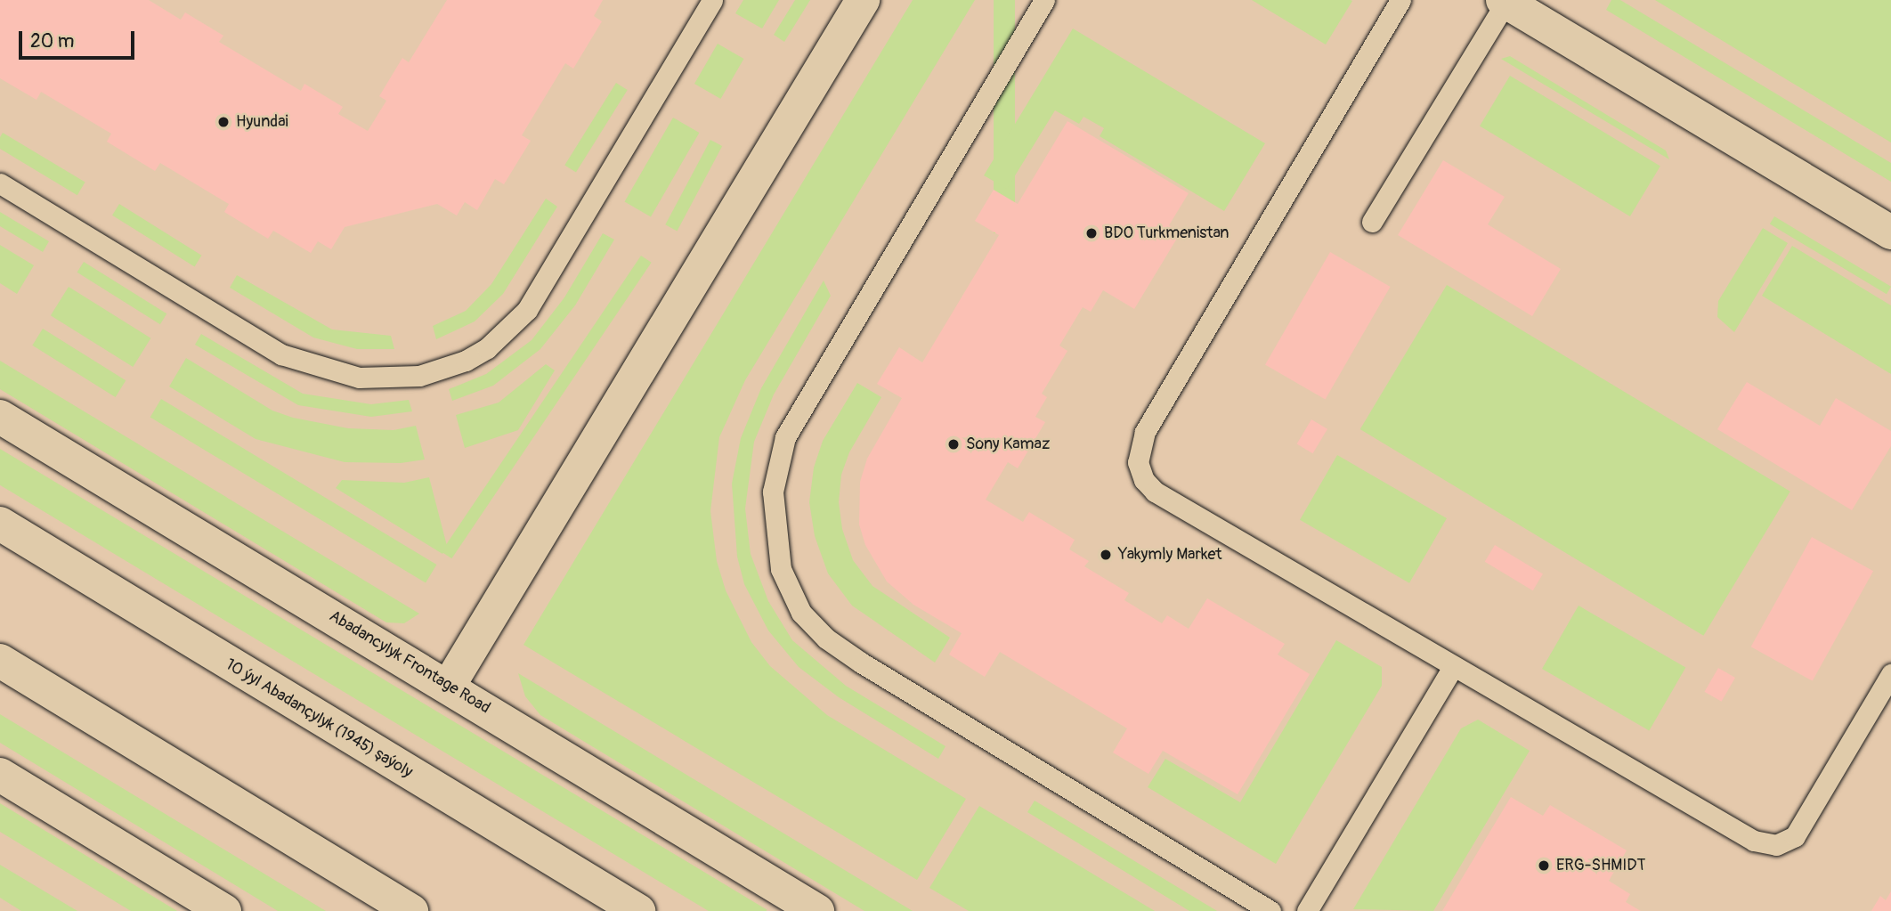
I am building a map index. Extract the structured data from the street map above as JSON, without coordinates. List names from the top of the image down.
{
  "streets": {
    "street": ["Abadancylyk Frontage Road", "10 ýyl Abadançylyk (1945) şaýoly"]
  },
  "places": [
    "Hyundai",
    "BDO Turkmenistan",
    "Sony Kamaz",
    "Yakymly Market",
    "ERG-SHMIDT"
  ],
  "scale_bar": "20 m"
}
